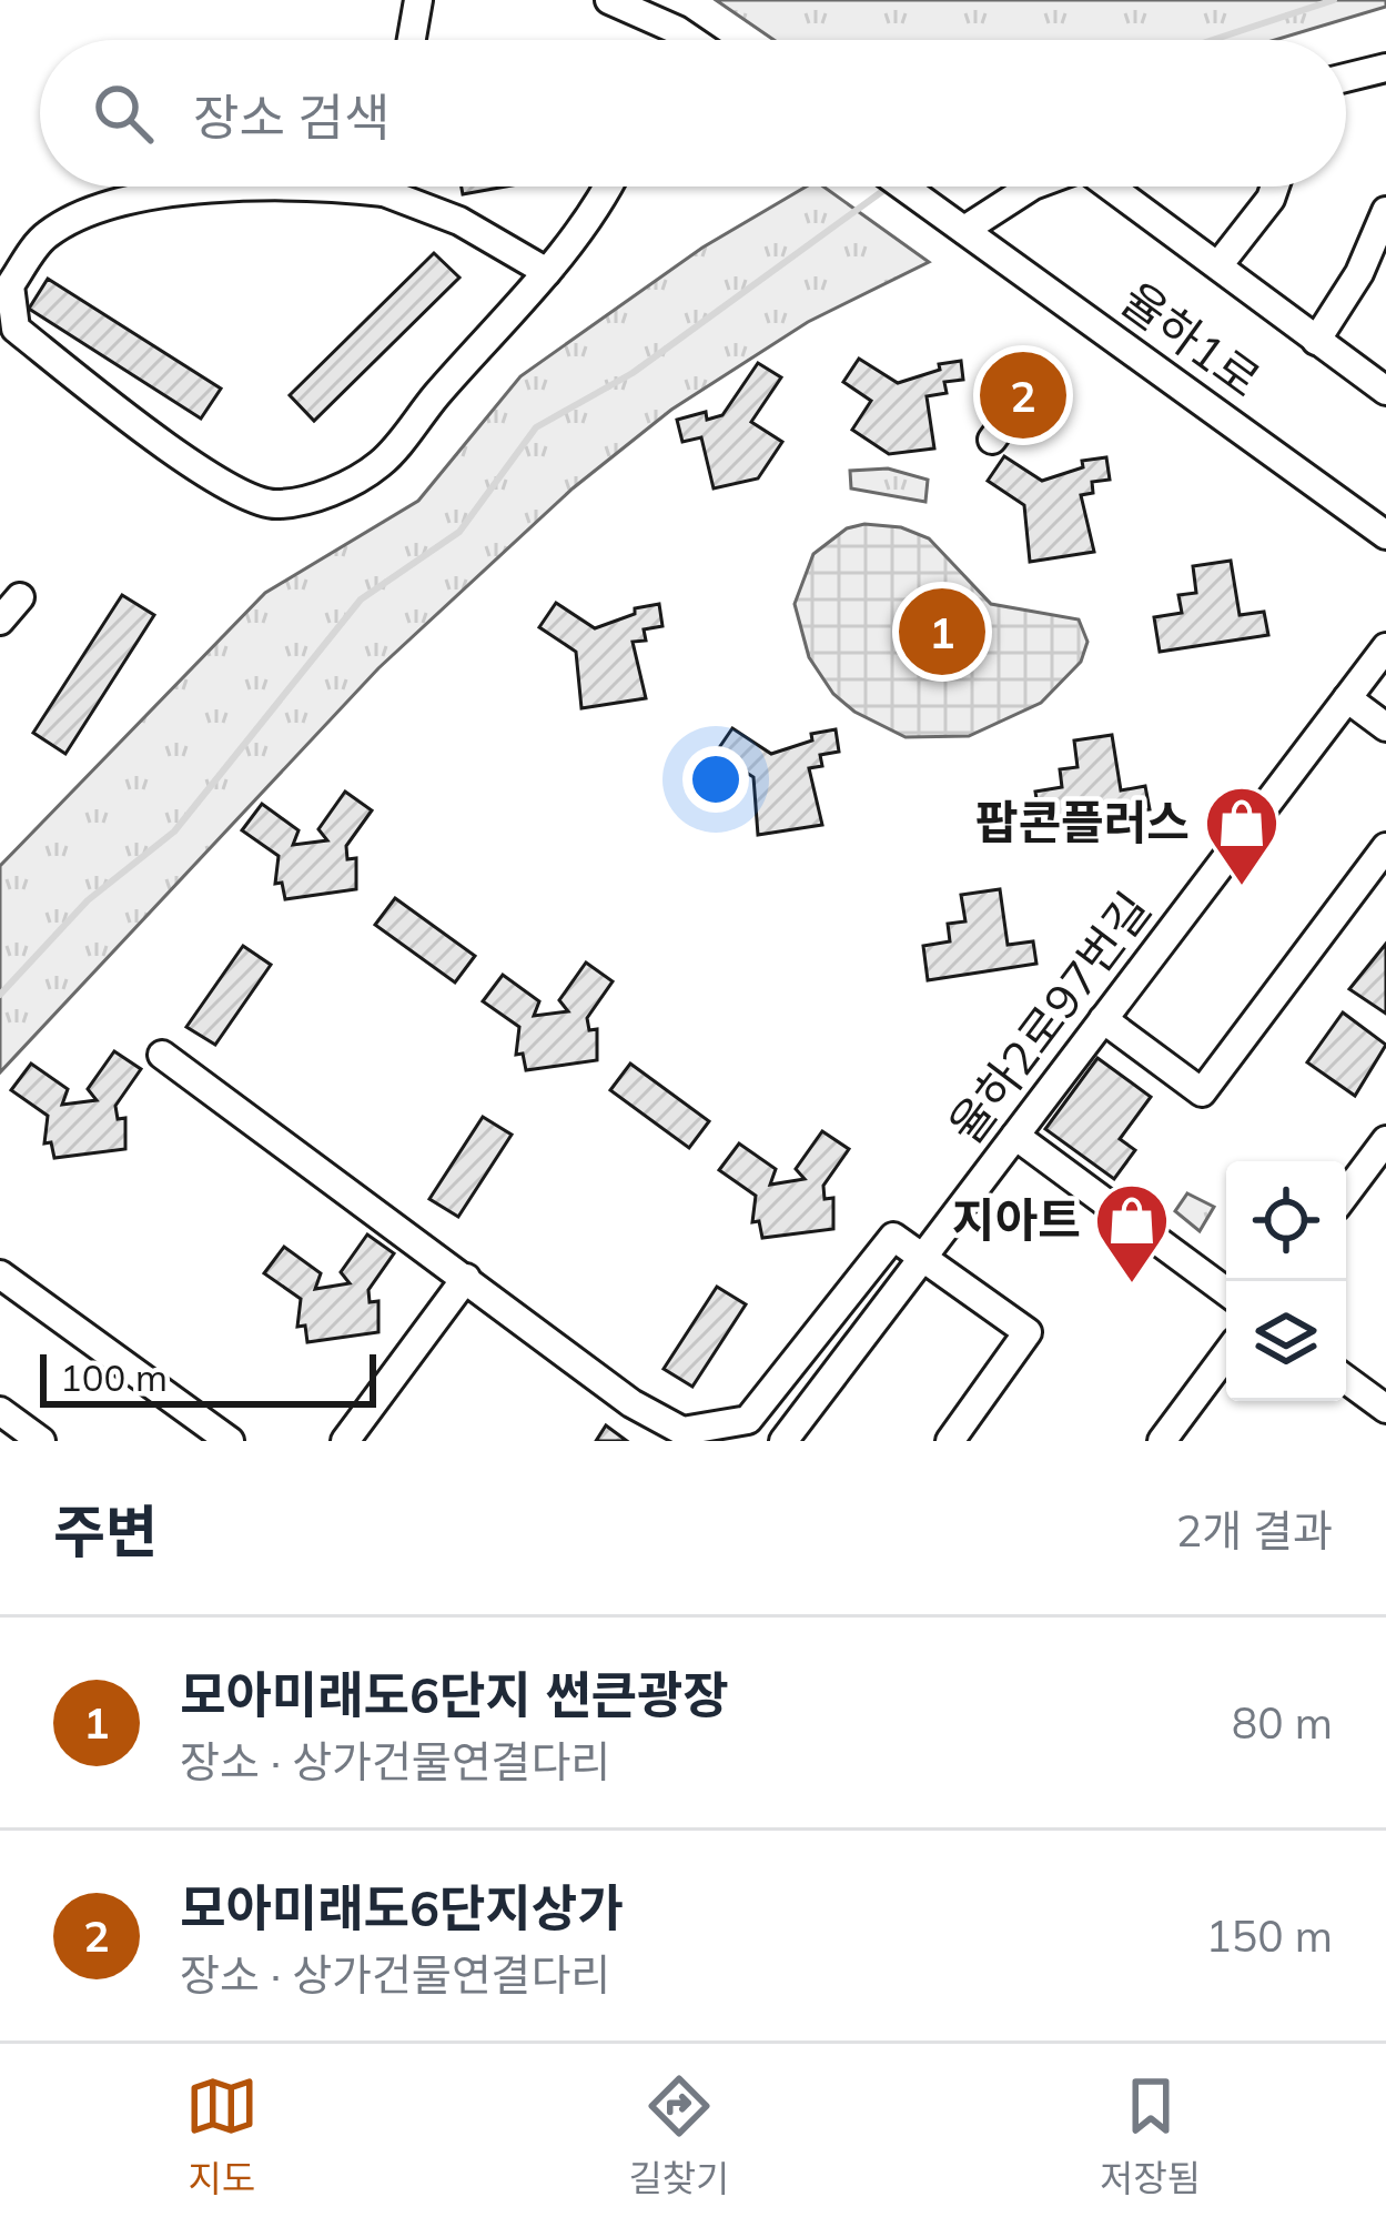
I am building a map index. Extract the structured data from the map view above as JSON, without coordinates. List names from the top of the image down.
{
  "streets": {
    "street": ["율하1로", "율하2로97번길"]
  },
  "places": {
    "shop": ["팝콘플러스", "지아트"]
  },
  "scale_bar": "100 m",
  "page": {
    "search": "장소 검색",
    "pins": ["2", "1"],
    "scale": "100 m",
    "heading": ["주변", "2개 결과"],
    "list": [
      {
        "mark": "1",
        "name": "모아미래도6단지 썬큰광장",
        "note": "장소 · 상가건물연결다리",
        "value": "80 m"
      },
      {
        "mark": "2",
        "name": "모아미래도6단지상가",
        "note": "장소 · 상가건물연결다리",
        "value": "150 m"
      }
    ],
    "nav": ["지도", "길찾기", "저장됨"]
  }
}
